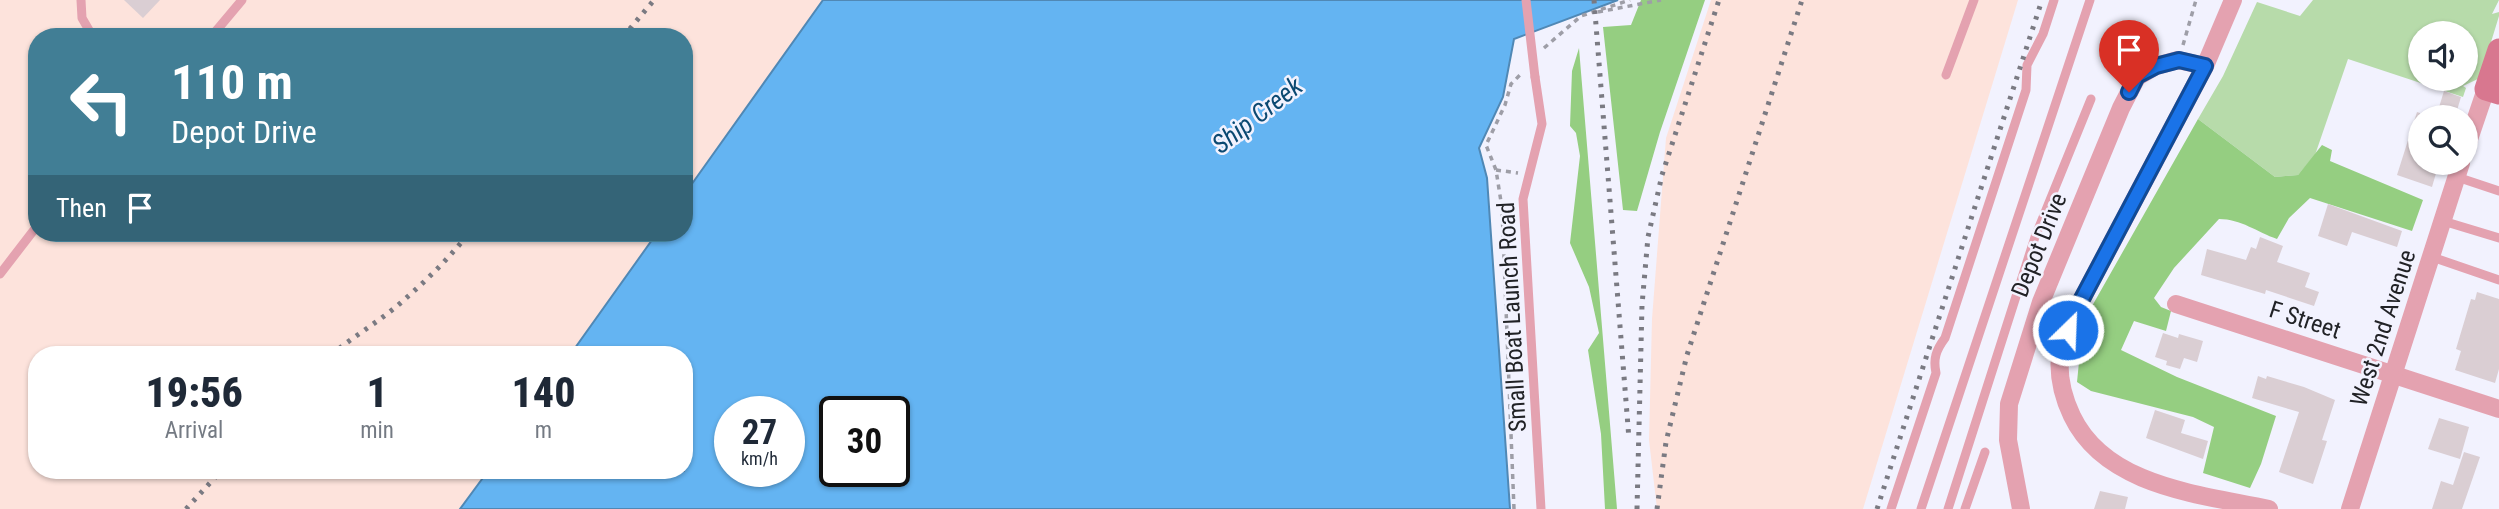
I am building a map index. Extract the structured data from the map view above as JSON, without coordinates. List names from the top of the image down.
{
  "streets": {
    "street": ["Depot Drive", "F Street", "West 2nd Avenue"],
    "lane": ["Small Boat Launch Road"]
  },
  "crossings": [
    ["F Street", "West 2nd Avenue"]
  ],
  "water": ["Ship Creek"],
  "page": {
    "turn": ["110 m", "Depot Drive"],
    "then": "Then",
    "eta": [
      "19:56",
      "Arrival",
      "1",
      "min",
      "140",
      "m"
    ],
    "speed": "27 km/h",
    "limit": "30"
  }
}
